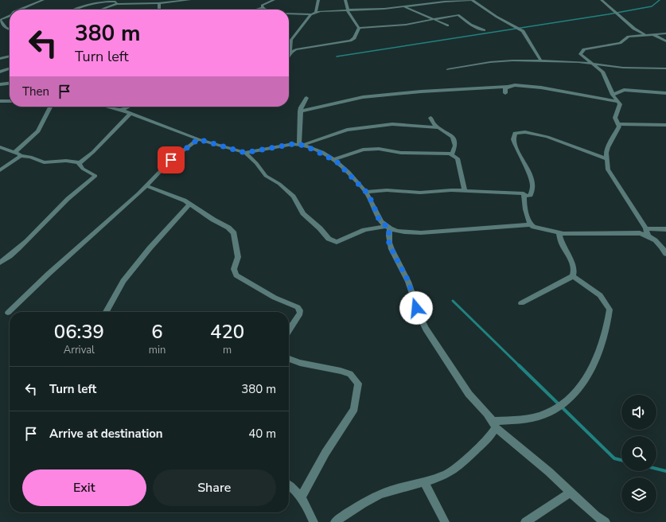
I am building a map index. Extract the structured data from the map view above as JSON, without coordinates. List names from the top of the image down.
{
  "page": {
    "turn": ["380 m", "Turn left"],
    "then": "Then",
    "eta": [
      "06:39",
      "Arrival",
      "6",
      "min",
      "420",
      "m"
    ],
    "list": [
      {
        "name": "Turn left",
        "value": "380 m"
      },
      {
        "name": "Arrive at destination",
        "value": "40 m"
      }
    ],
    "buttons": ["Exit", "Share"]
  }
}
